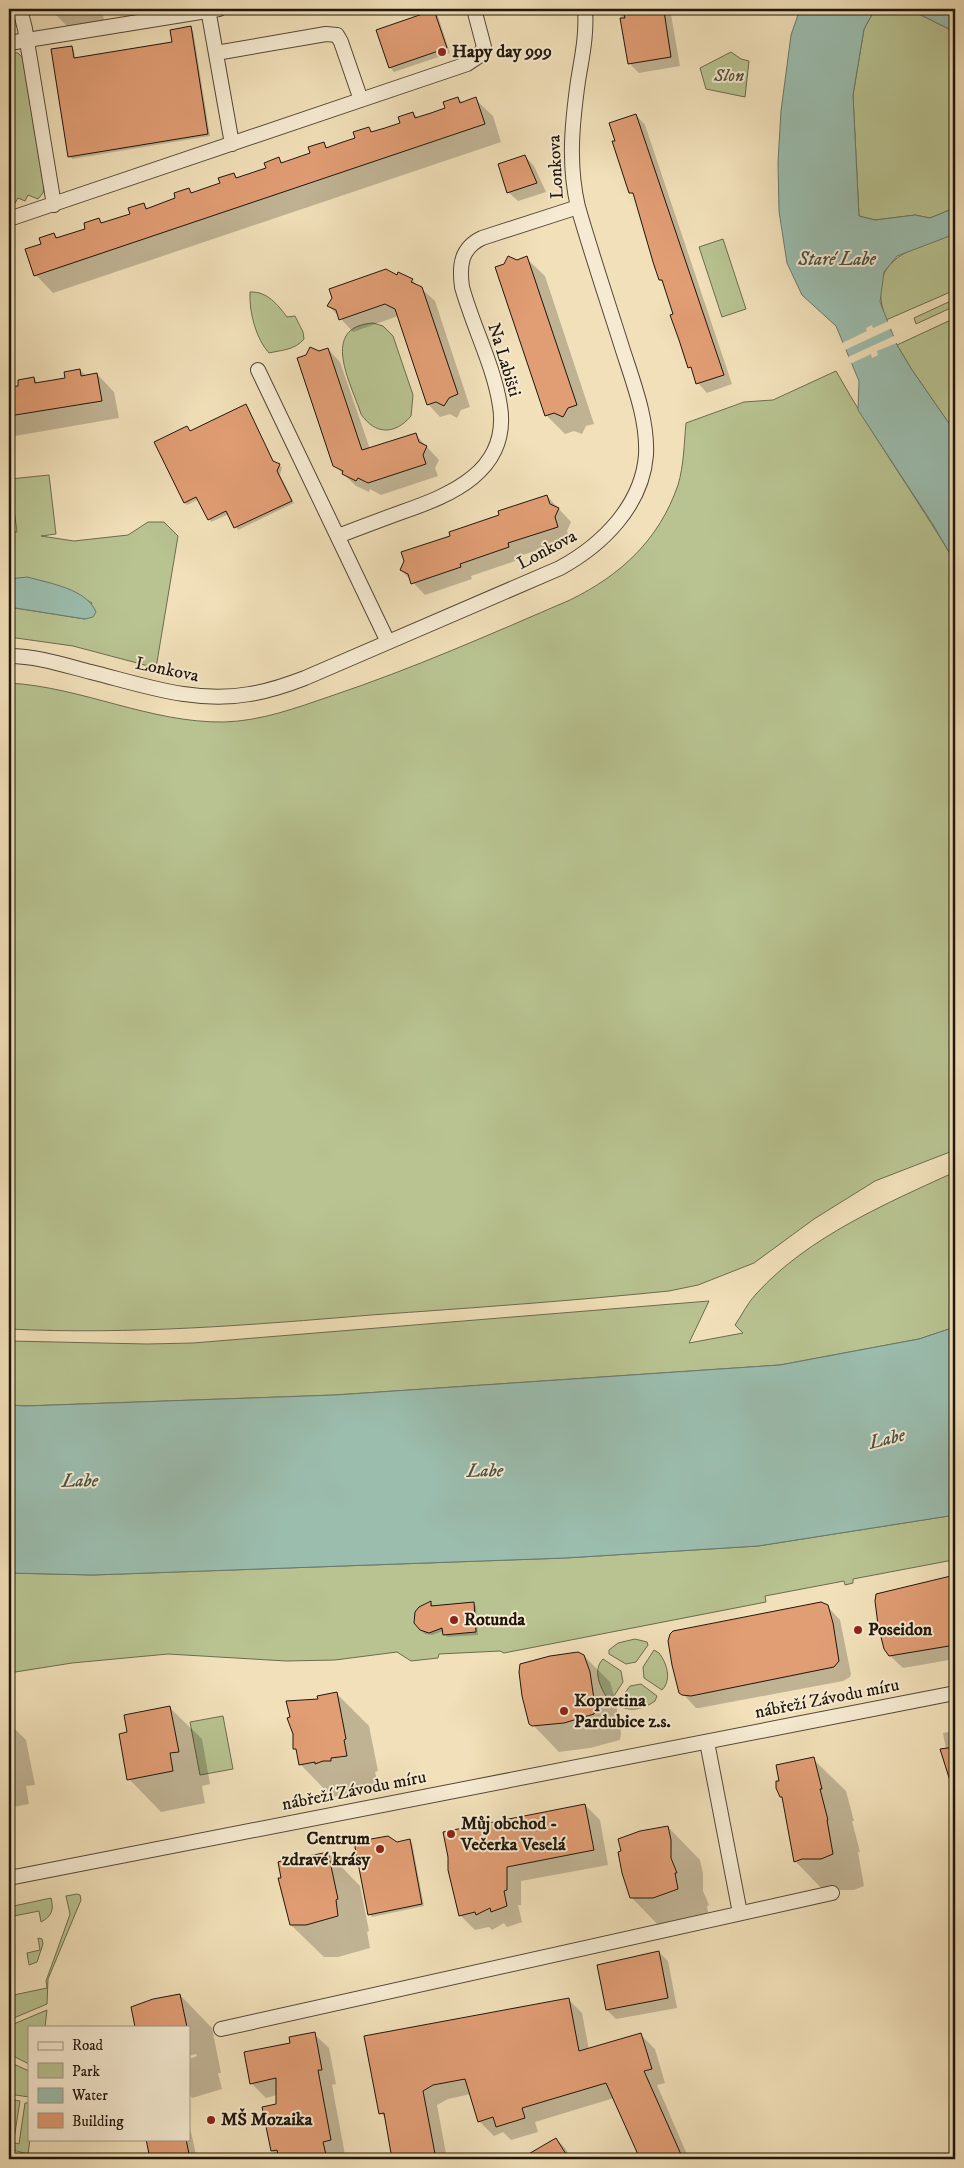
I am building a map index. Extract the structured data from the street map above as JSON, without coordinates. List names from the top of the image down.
{
  "streets": {
    "street": ["Lonkova", "Na Labišti", "nábřeží Závodu míru"]
  },
  "crossings": [
    ["Lonkova", "Na Labišti"]
  ],
  "water": ["Staré Labe", "Labe"],
  "parks": ["Slon"],
  "places": [
    "Hapy day 999",
    "Rotunda",
    "Poseidon",
    "Kopretina Pardubice z.s.",
    "Můj obchod - Večerka Veselá",
    "Centrum zdravé krásy",
    "MŠ Mozaika"
  ],
  "legend": [
    "Road",
    "Park",
    "Water",
    "Building"
  ]
}
